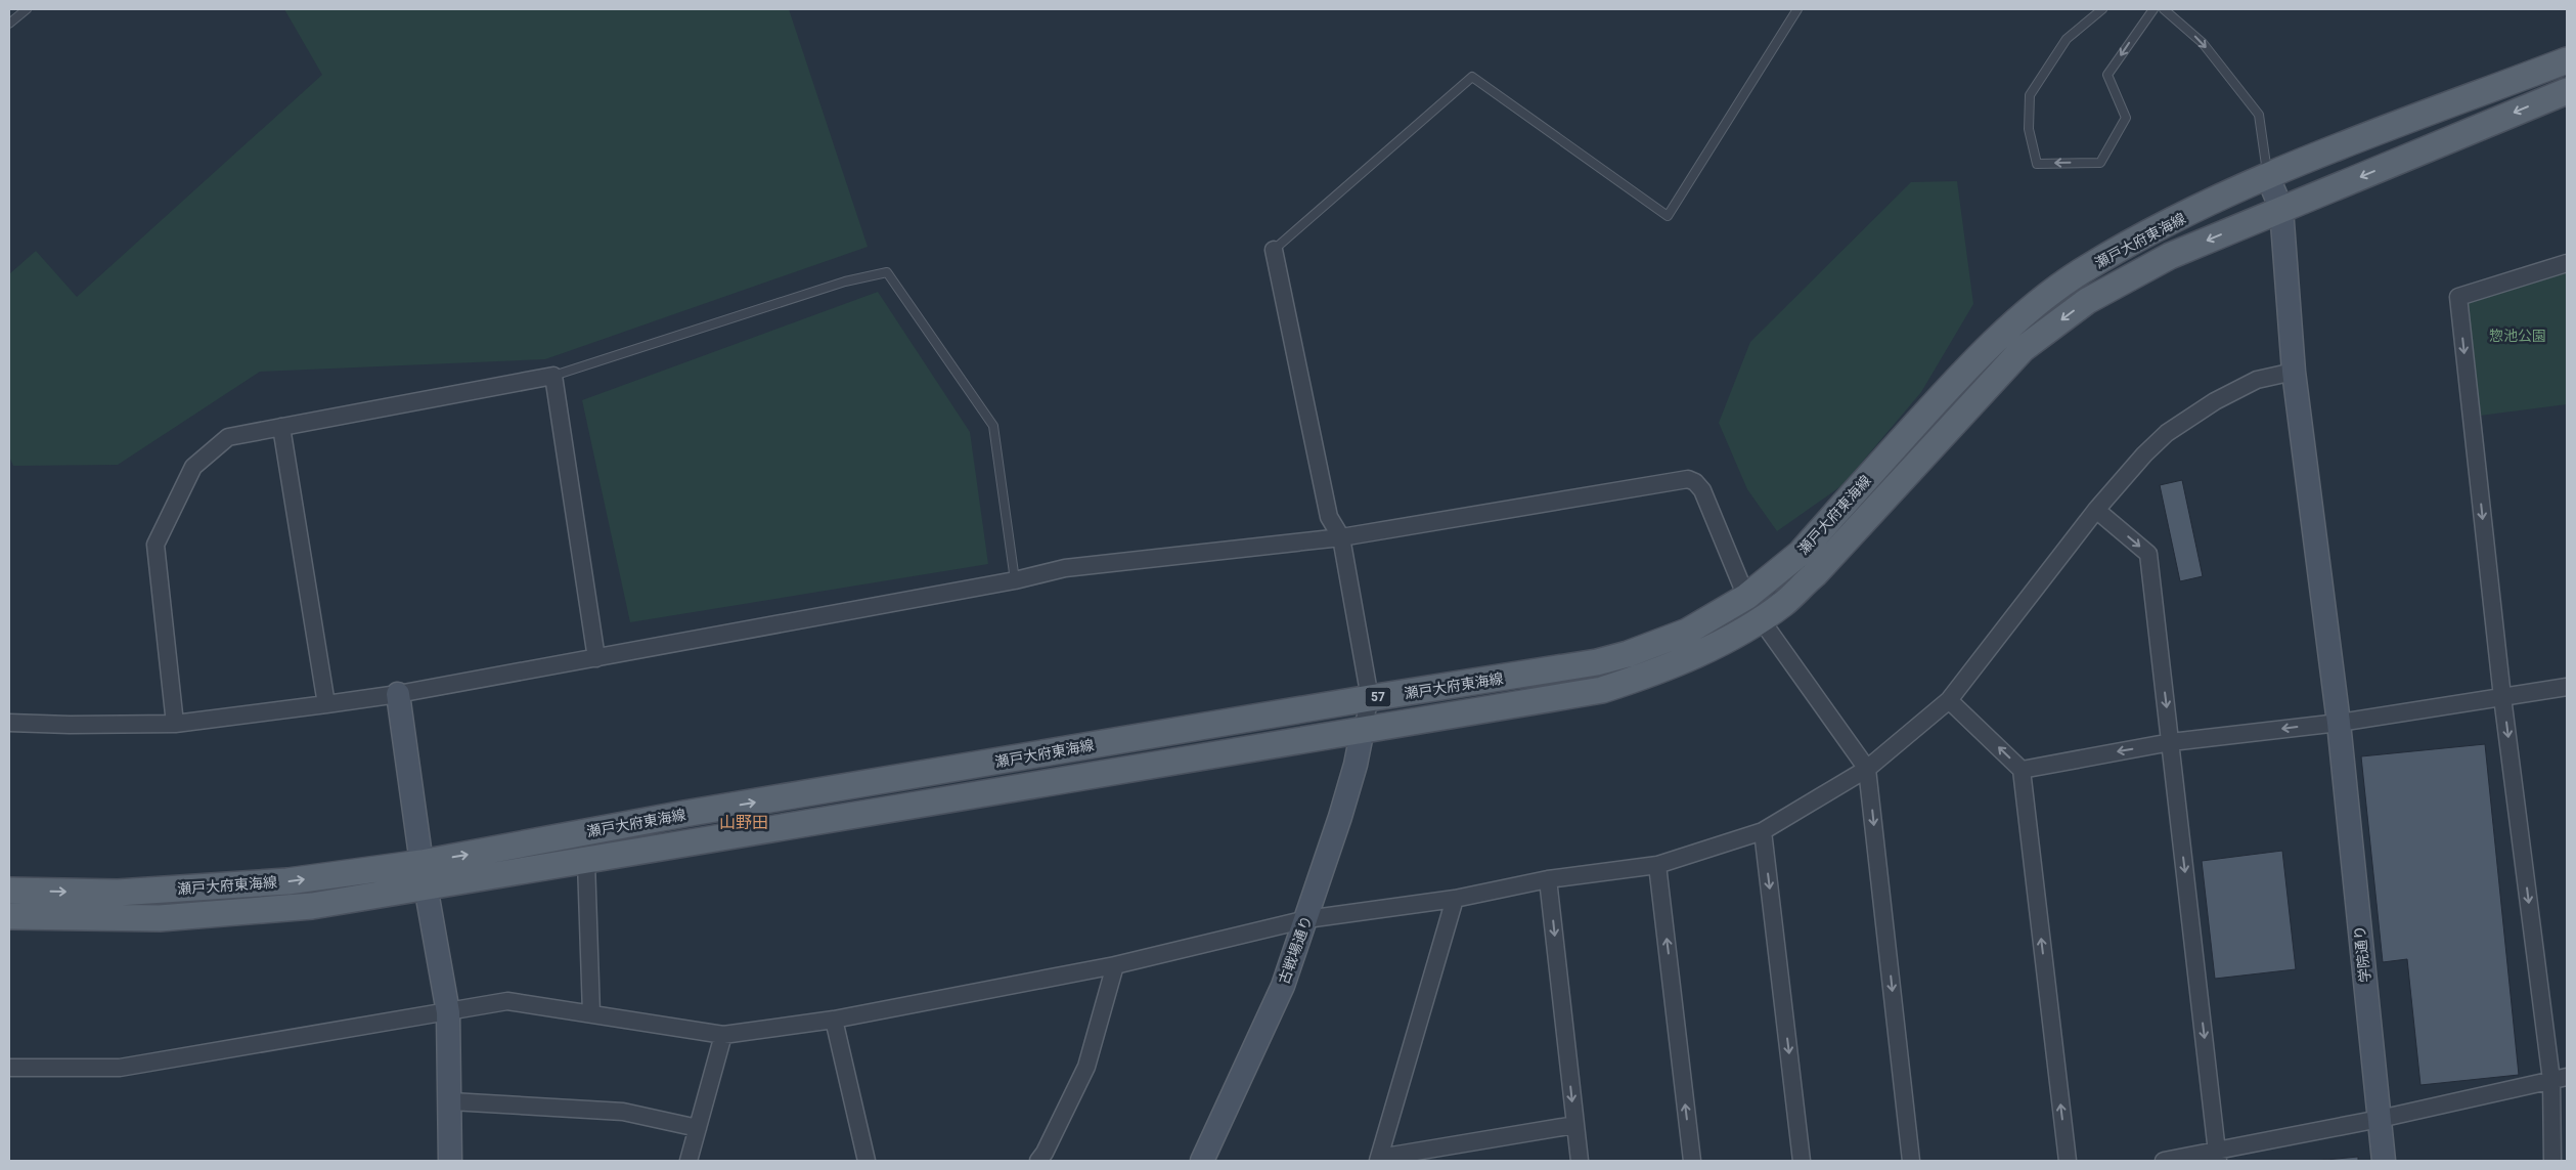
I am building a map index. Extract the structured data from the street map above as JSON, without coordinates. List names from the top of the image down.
{
  "streets": {
    "main road": ["瀬戸大府東海線", "57"],
    "street": ["古戦場通り", "学院通り"]
  },
  "crossings": [
    ["瀬戸大府東海線", "古戦場通り"],
    ["瀬戸大府東海線", "学院通り"]
  ],
  "districts": ["山野田"],
  "parks": ["惣池公園"]
}
